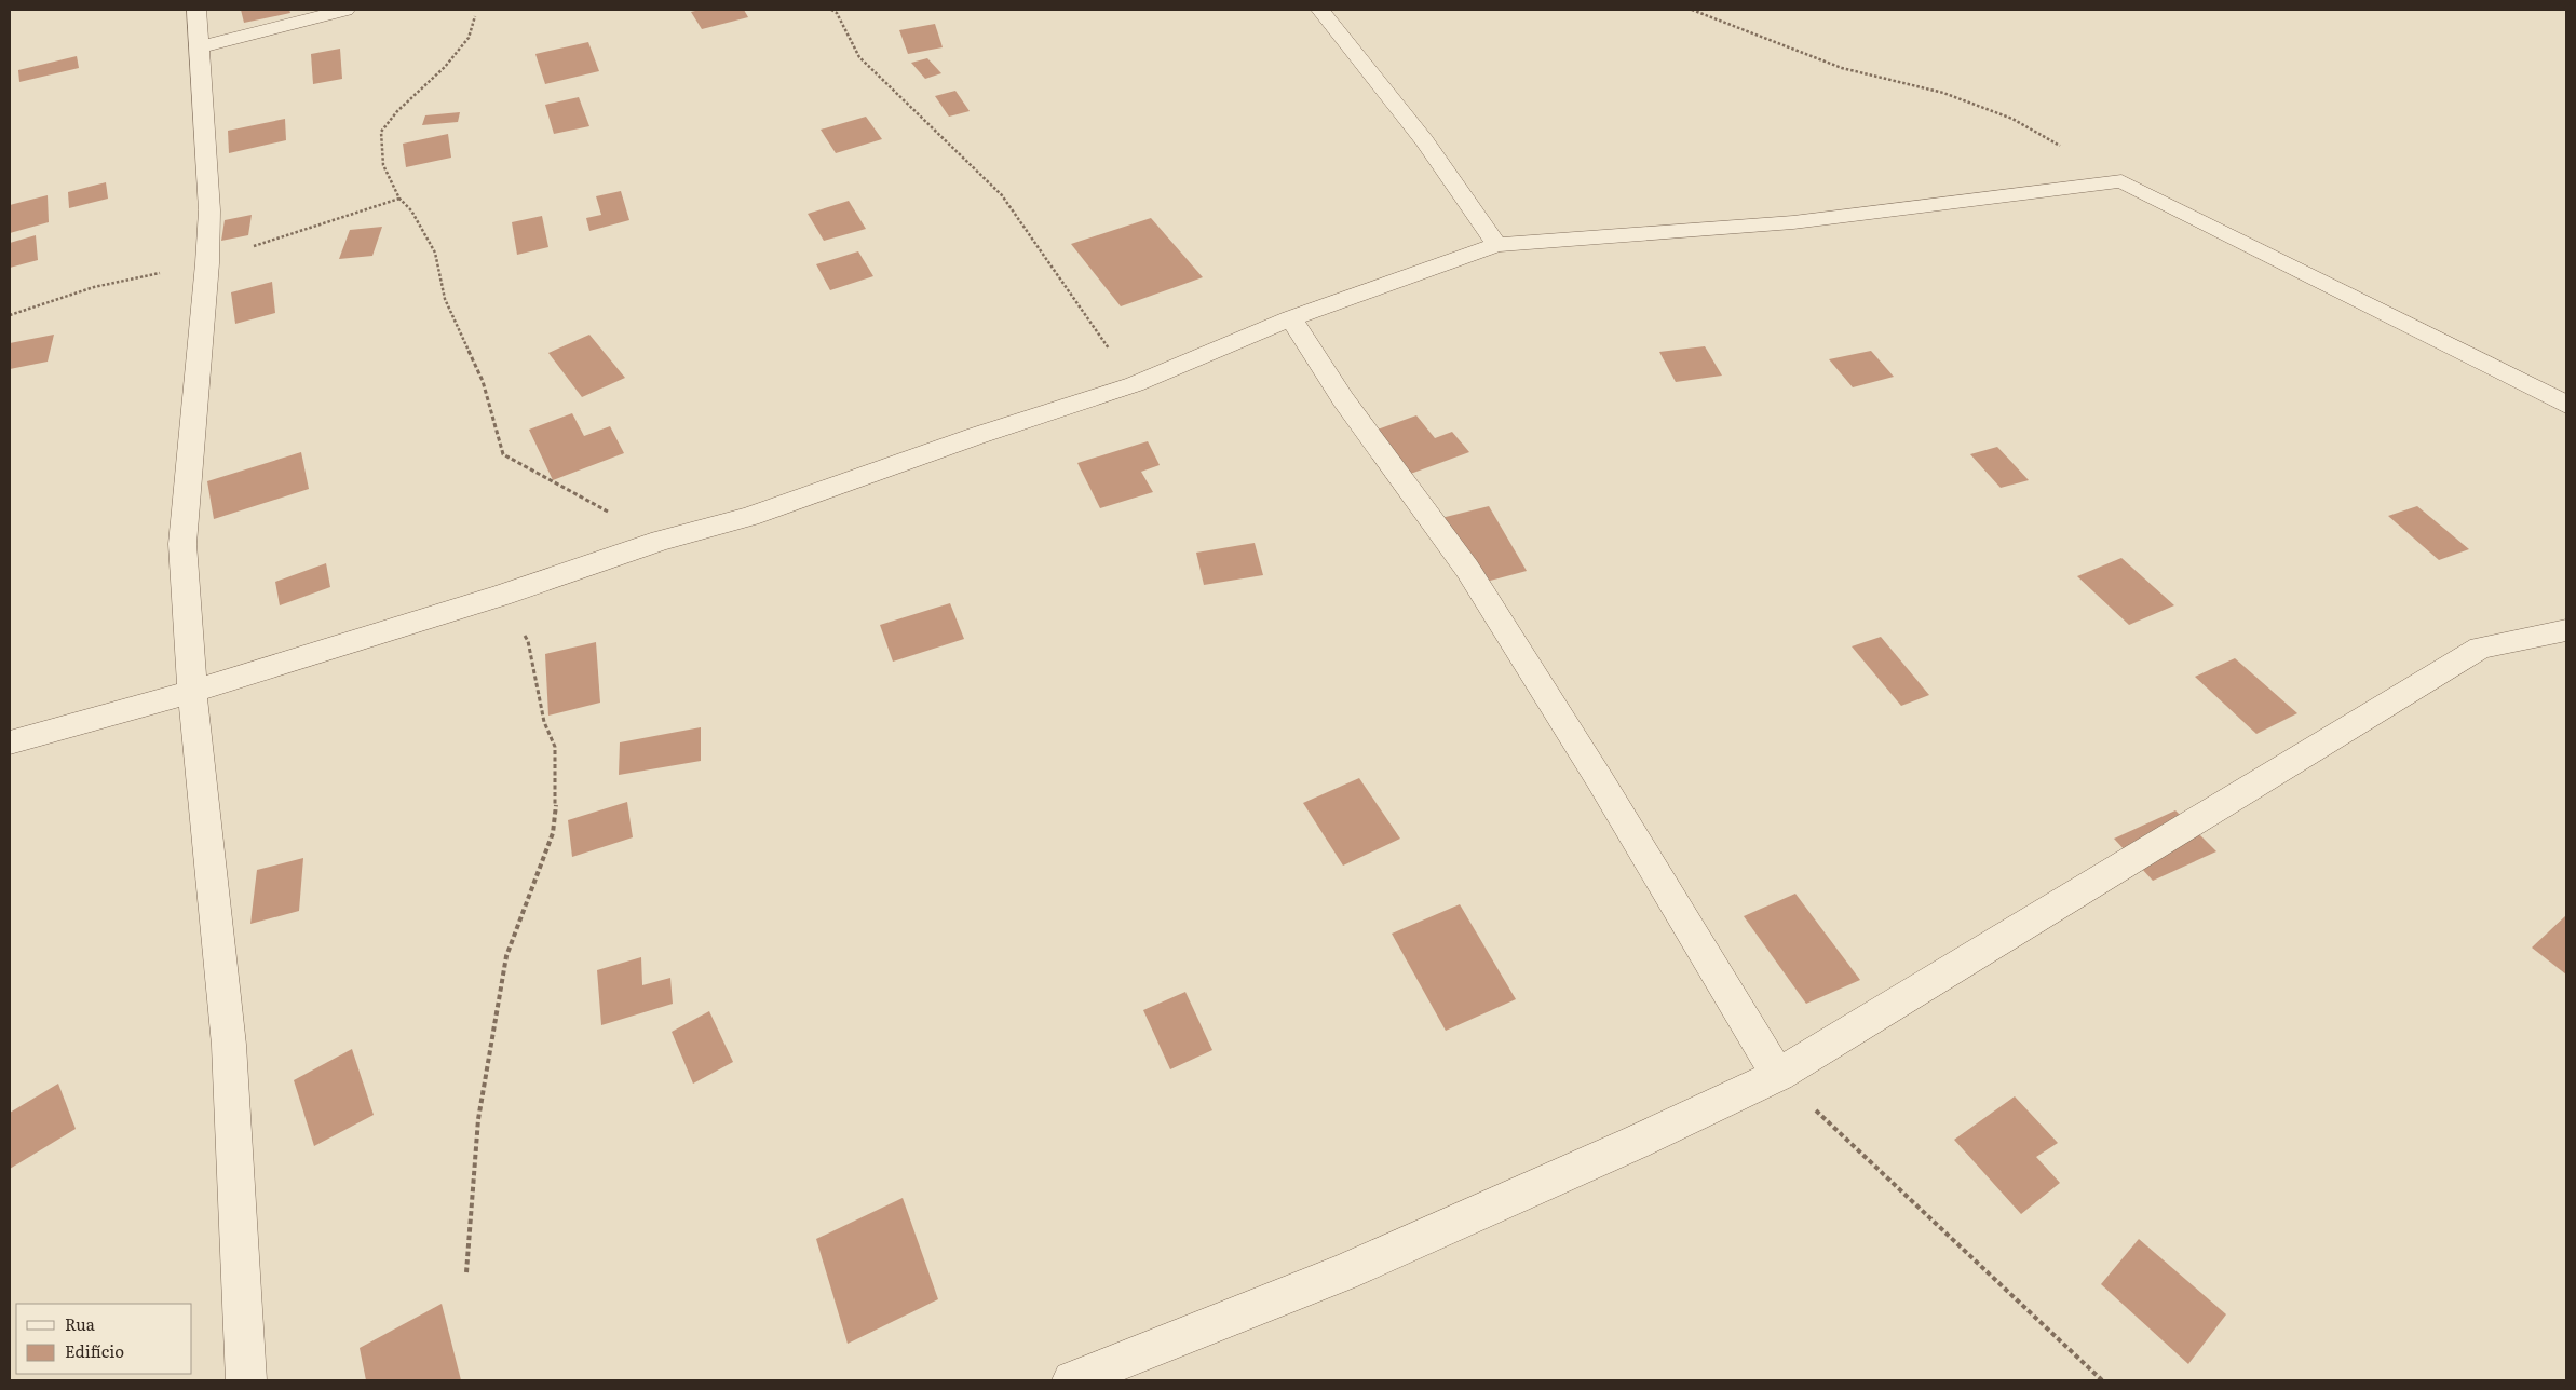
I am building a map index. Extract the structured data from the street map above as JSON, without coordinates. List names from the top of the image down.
{
  "legend": ["Rua", "Edifício"]
}
